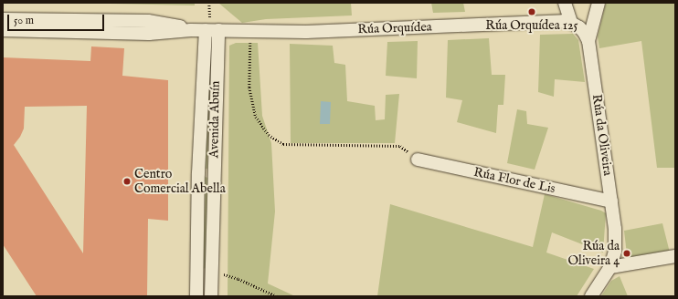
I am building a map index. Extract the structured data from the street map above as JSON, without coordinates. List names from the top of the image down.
{
  "streets": {
    "street": [
      "Rúa Orquídea",
      "Avenida Abuín",
      "Rúa da Oliveira",
      "Rúa Flor de Lis"
    ]
  },
  "crossings": [
    ["Rúa Orquídea", "Avenida Abuín"],
    ["Rúa da Oliveira", "Rúa Flor de Lis"]
  ],
  "places": ["Rúa Orquídea 125", "Centro Comercial Abella", "Rúa da Oliveira 4"],
  "scale_bar": "50 m"
}
